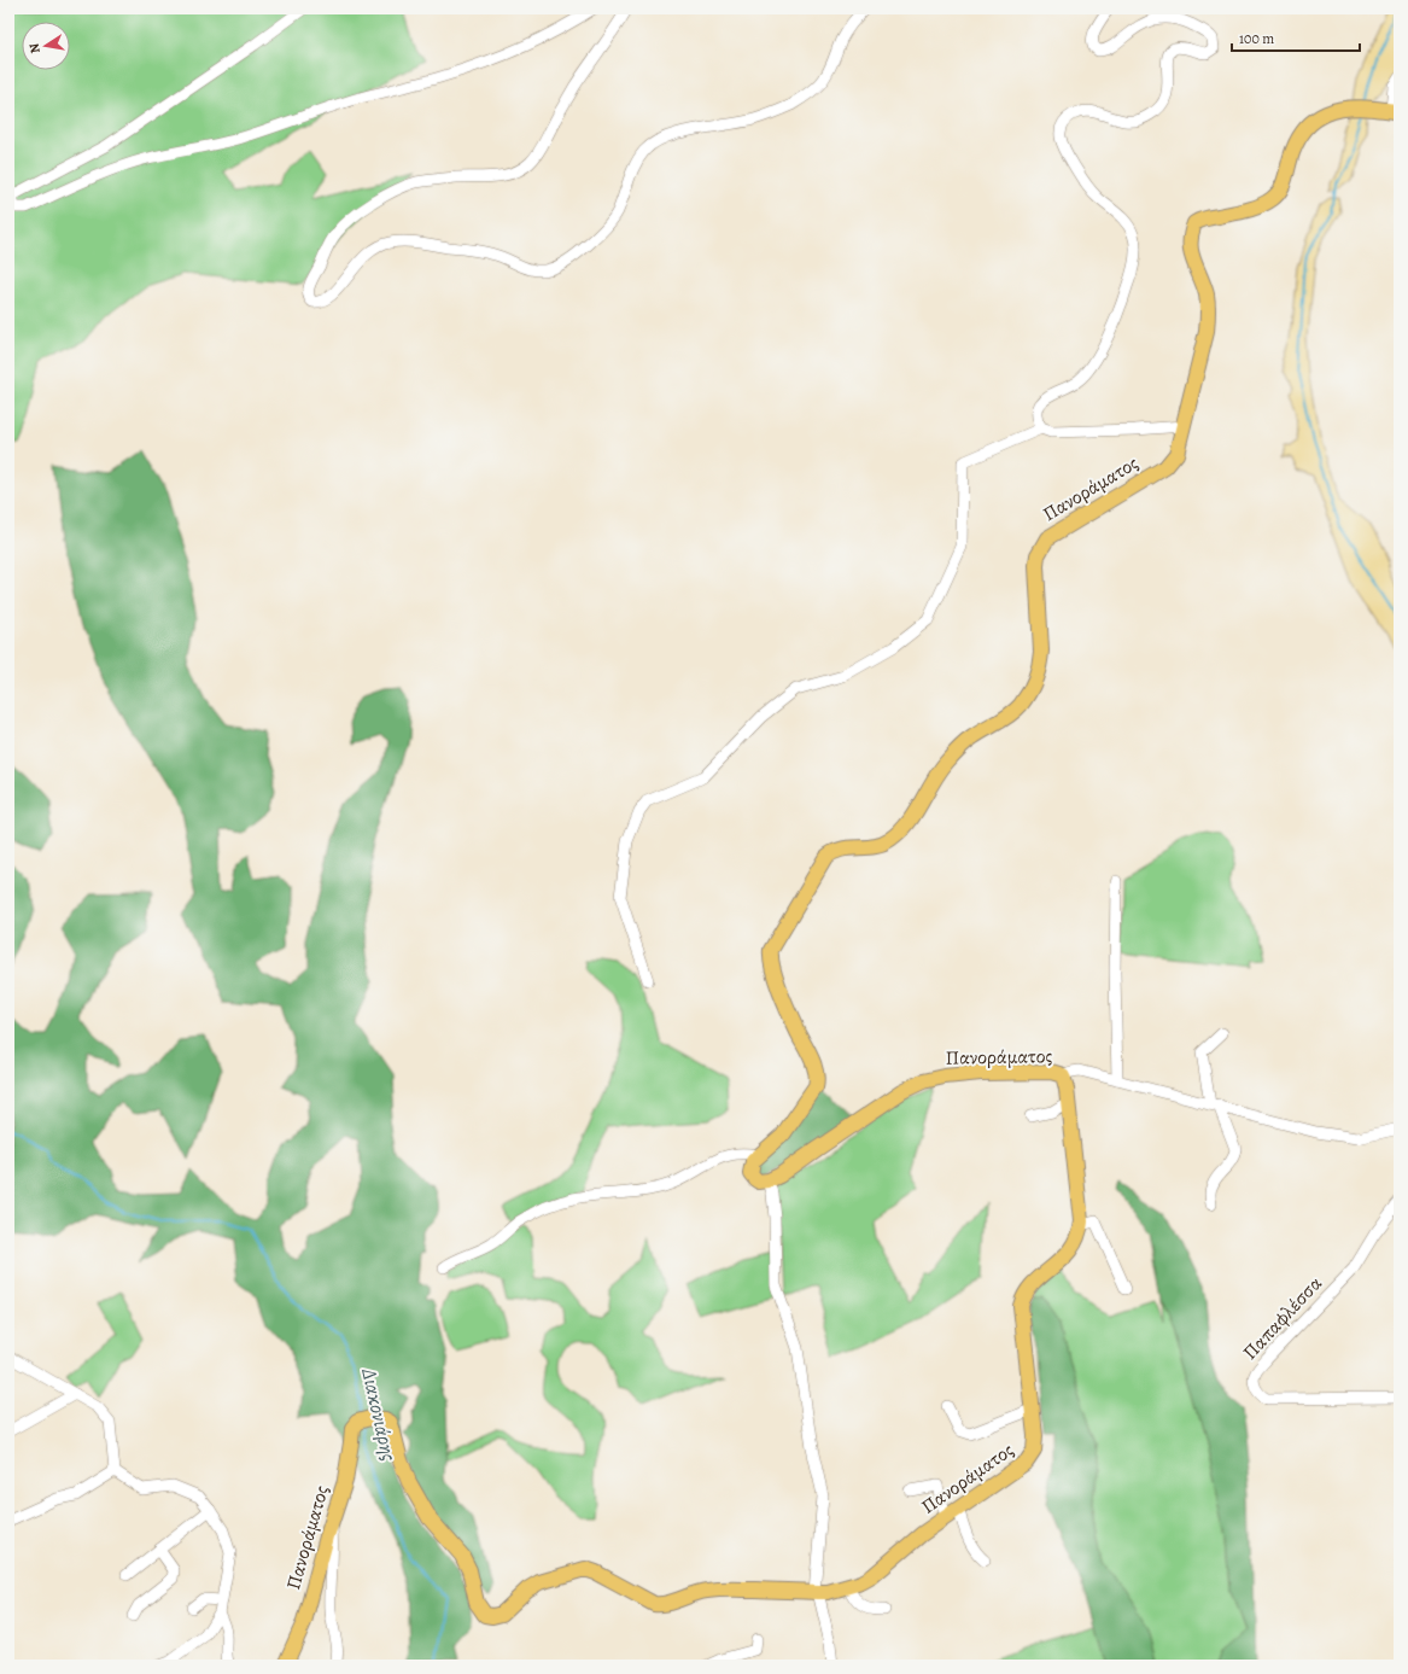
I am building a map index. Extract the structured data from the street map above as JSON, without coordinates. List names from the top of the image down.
{
  "streets": {
    "main road": ["Πανοράματος"],
    "street": ["Παπαφλέσσα"]
  },
  "water": ["Διακονιάρης"],
  "scale_bar": "100 m",
  "north": "left"
}
